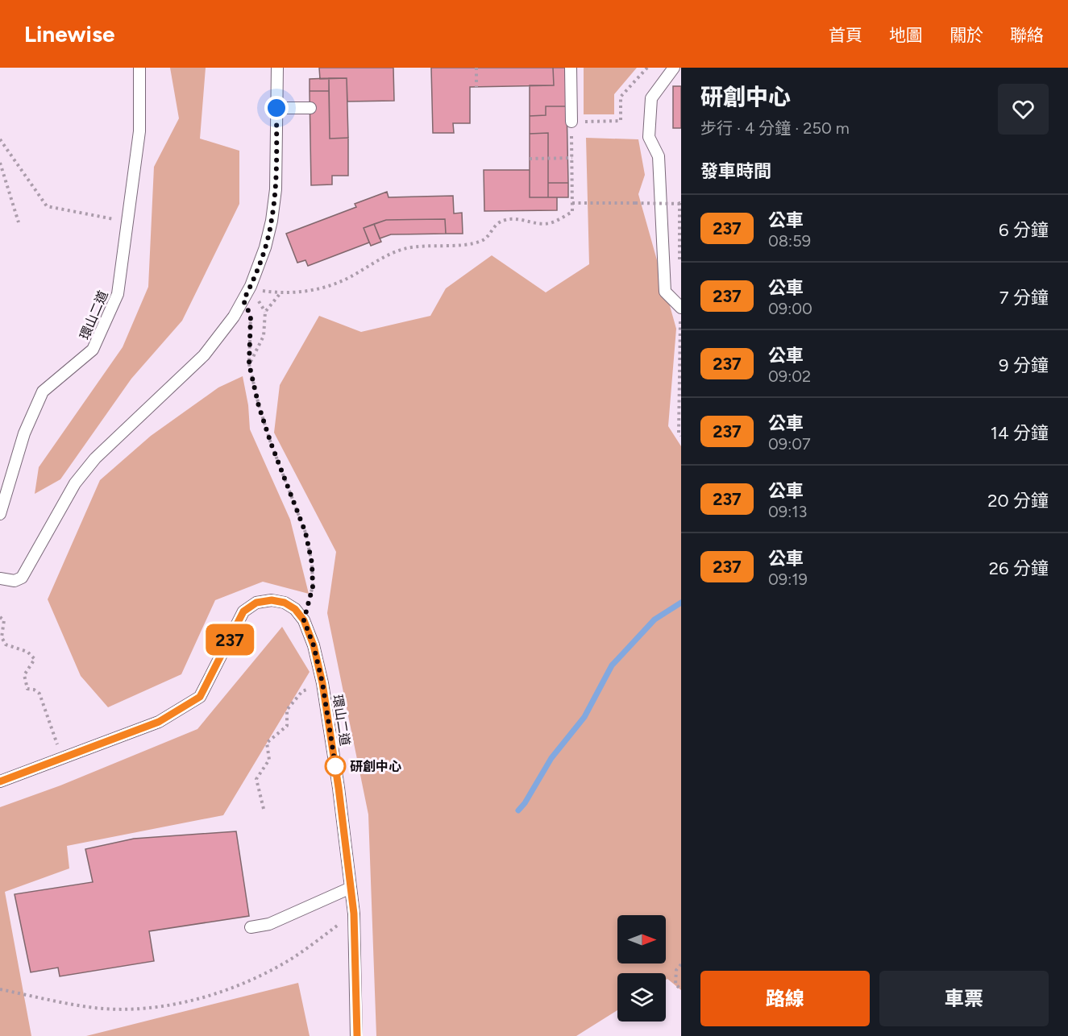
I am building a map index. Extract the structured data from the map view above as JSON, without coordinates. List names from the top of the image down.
{
  "streets": {
    "lane": ["環山二道"]
  },
  "places": ["研創中心"],
  "lines": ["bus line 237"],
  "north": "right",
  "page": {
    "header": "Linewise",
    "nav": [
      "首頁",
      "地圖",
      "關於",
      "聯絡"
    ],
    "on_map": "237",
    "heading": [
      ["研創中心", "步行 · 4 分鐘 · 250 m"],
      "發車時間"
    ],
    "list": [
      {
        "mark": "237",
        "name": "公車",
        "note": "08:59",
        "value": "6 分鐘"
      },
      {
        "mark": "237",
        "name": "公車",
        "note": "09:00",
        "value": "7 分鐘"
      },
      {
        "mark": "237",
        "name": "公車",
        "note": "09:02",
        "value": "9 分鐘"
      },
      {
        "mark": "237",
        "name": "公車",
        "note": "09:07",
        "value": "14 分鐘"
      },
      {
        "mark": "237",
        "name": "公車",
        "note": "09:13",
        "value": "20 分鐘"
      },
      {
        "mark": "237",
        "name": "公車",
        "note": "09:19",
        "value": "26 分鐘"
      }
    ],
    "buttons": ["路線", "車票"]
  }
}
